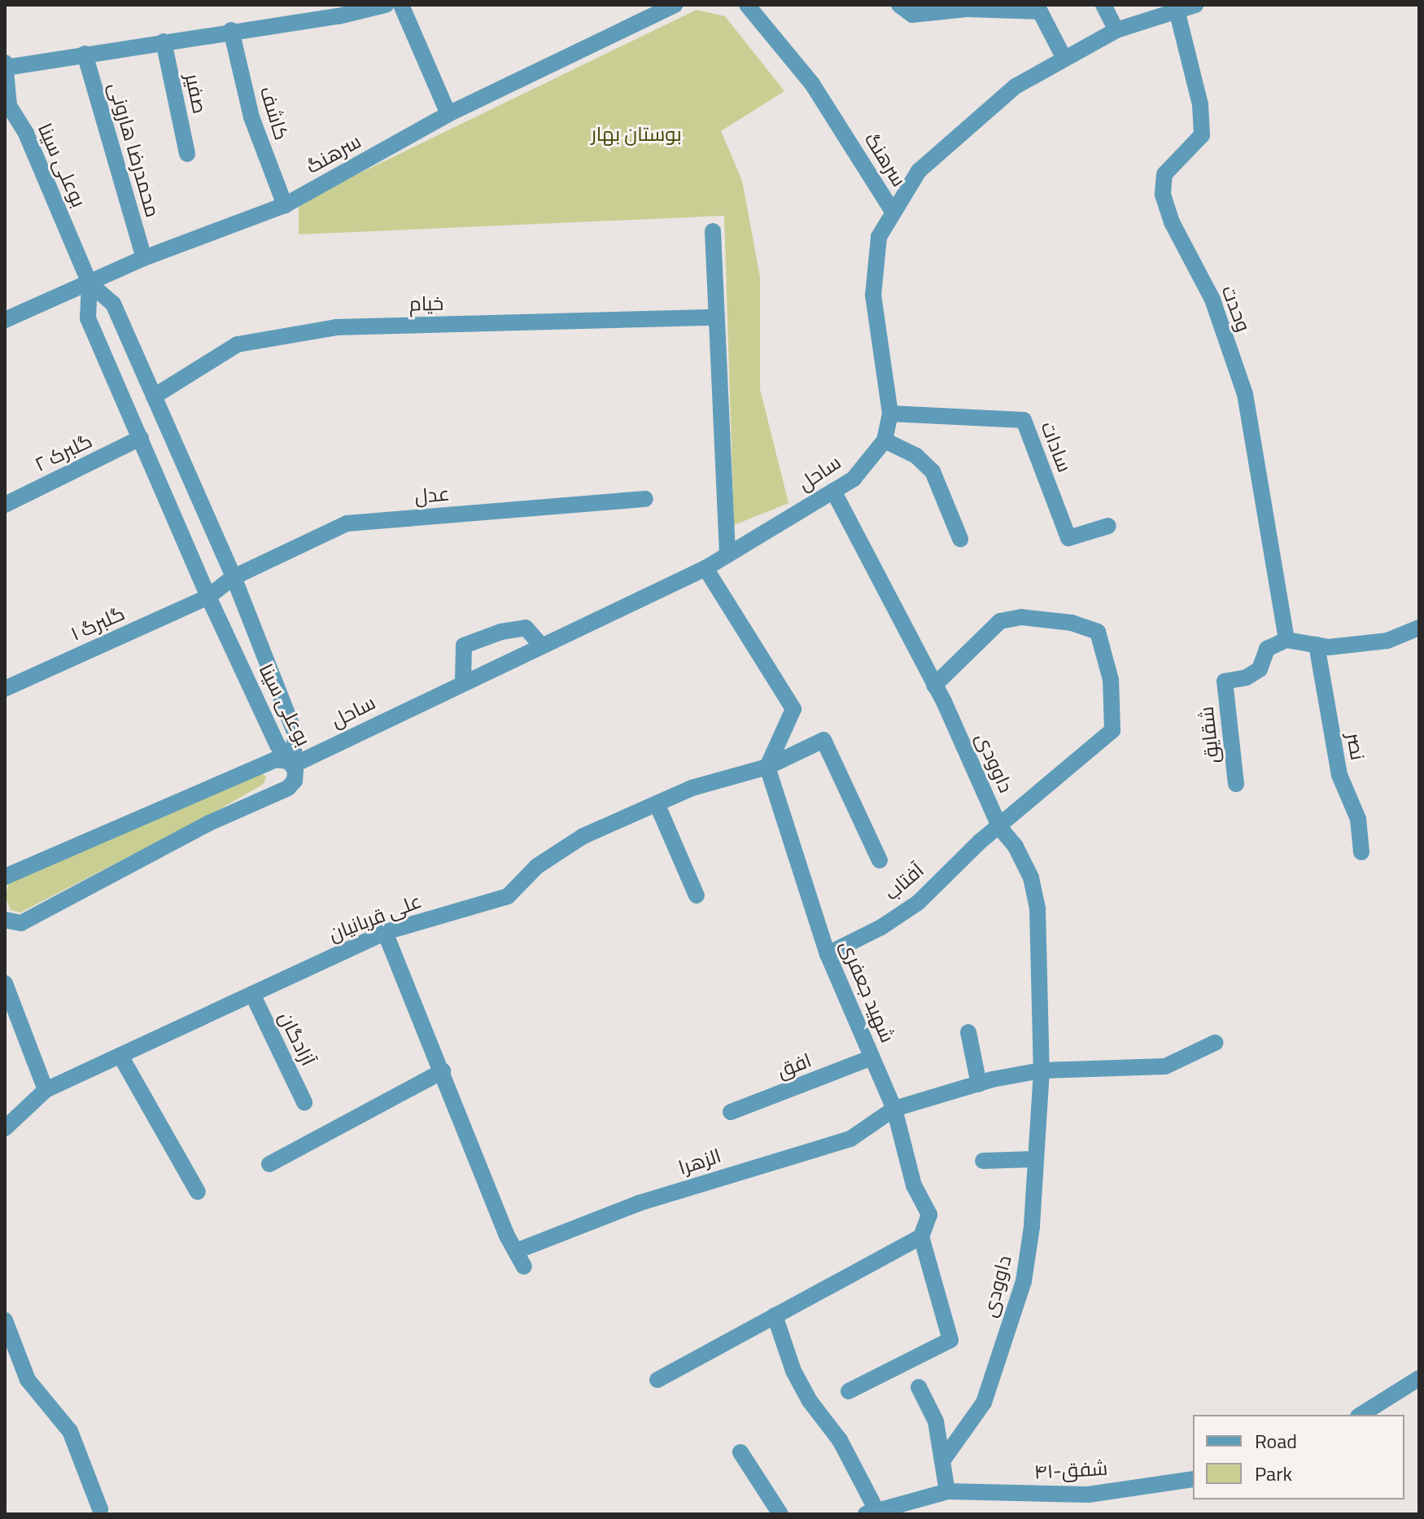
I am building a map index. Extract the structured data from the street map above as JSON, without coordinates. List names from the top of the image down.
{
  "streets": {
    "street": [
      "صفیر",
      "کاشف",
      "محمدرضا هارونی",
      "سرهنگ",
      "بوعلی سینا",
      "خیام",
      "وحدت",
      "سادات",
      "گلبرک ۲",
      "ساحل",
      "عدل",
      "گلبرگ ۱",
      "شقایق",
      "نصر",
      "داوودی",
      "آفتاب",
      "علی قربانیان",
      "شهید جعفری",
      "آزادگان",
      "افق",
      "الزهرا",
      "شفق-۴۱"
    ]
  },
  "crossings": [
    ["کاشف", "سرهنگ"],
    ["محمدرضا هارونی", "سرهنگ"],
    ["سرهنگ", "بوعلی سینا"],
    ["سرهنگ", "ساحل"],
    ["بوعلی سینا", "خیام"],
    ["بوعلی سینا", "گلبرک ۲"],
    ["بوعلی سینا", "ساحل"],
    ["بوعلی سینا", "عدل"],
    ["بوعلی سینا", "گلبرگ ۱"],
    ["وحدت", "ساحل"],
    ["وحدت", "شقایق"],
    ["سادات", "ساحل"],
    ["ساحل", "داوودی"],
    ["عدل", "گلبرگ ۱"],
    ["داوودی", "آفتاب"],
    ["آفتاب", "شهید جعفری"],
    ["علی قربانیان", "شهید جعفری"],
    ["علی قربانیان", "آزادگان"],
    ["علی قربانیان", "الزهرا"],
    ["شهید جعفری", "افق"],
    ["شهید جعفری", "الزهرا"]
  ],
  "parks": ["بوستان بهار"],
  "legend": ["Road", "Park"]
}
